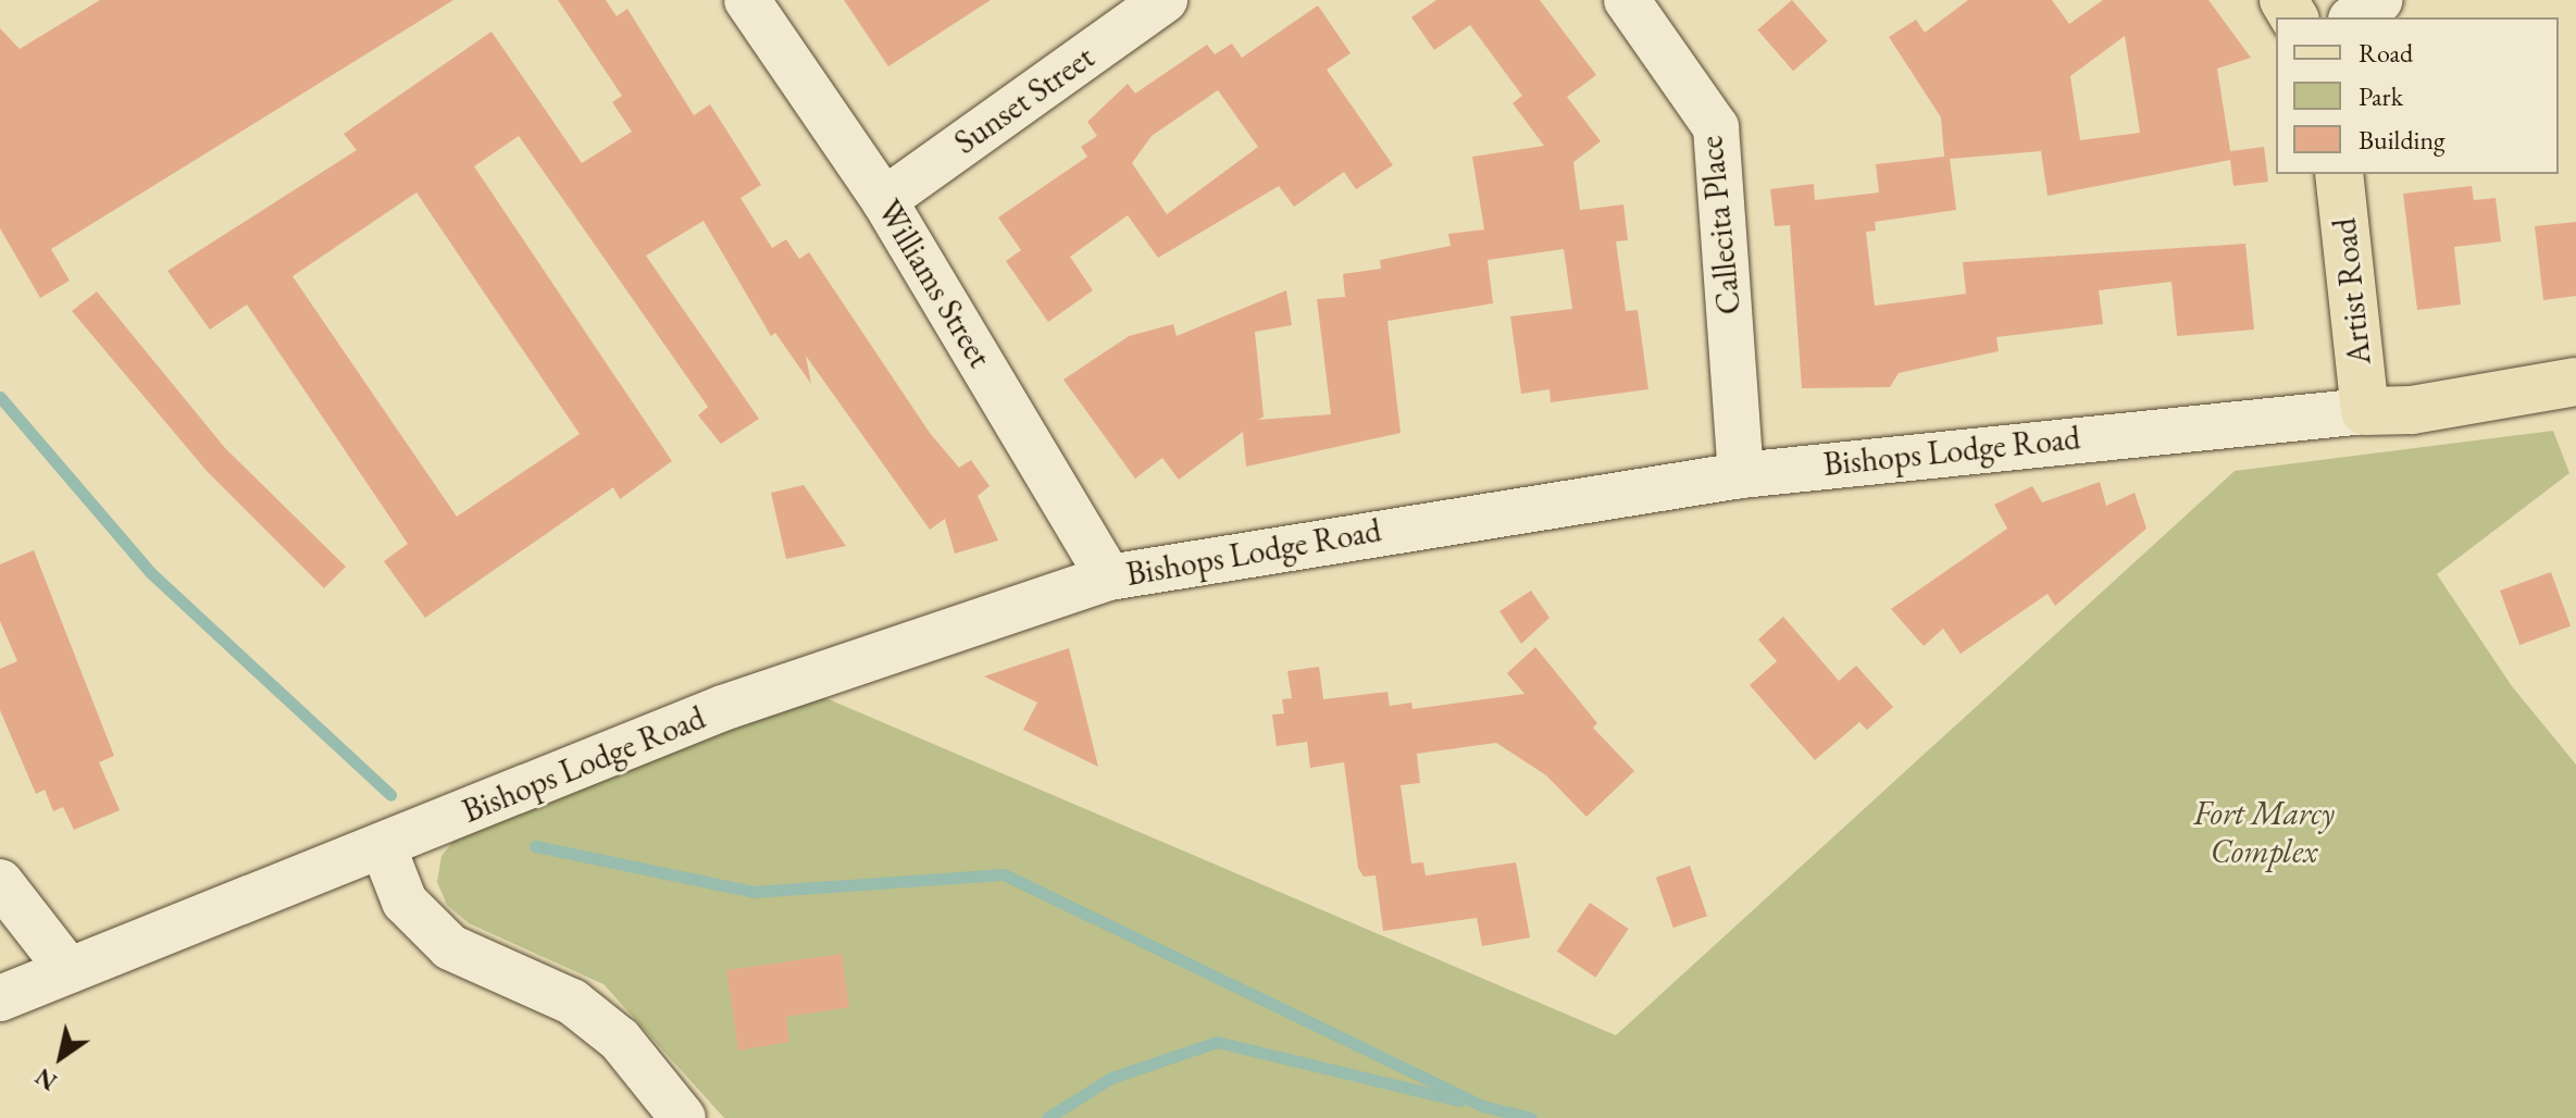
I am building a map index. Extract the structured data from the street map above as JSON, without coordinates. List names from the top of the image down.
{
  "streets": {
    "main road": ["Artist Road", "Bishops Lodge Road"],
    "street": ["Sunset Street", "Callecita Place", "Williams Street"]
  },
  "crossings": [
    ["Sunset Street", "Williams Street"],
    ["Callecita Place", "Bishops Lodge Road"],
    ["Williams Street", "Bishops Lodge Road"],
    ["Artist Road", "Bishops Lodge Road"]
  ],
  "parks": ["Fort Marcy Complex"],
  "legend": ["Road", "Park", "Building"],
  "north": "bottom left"
}
